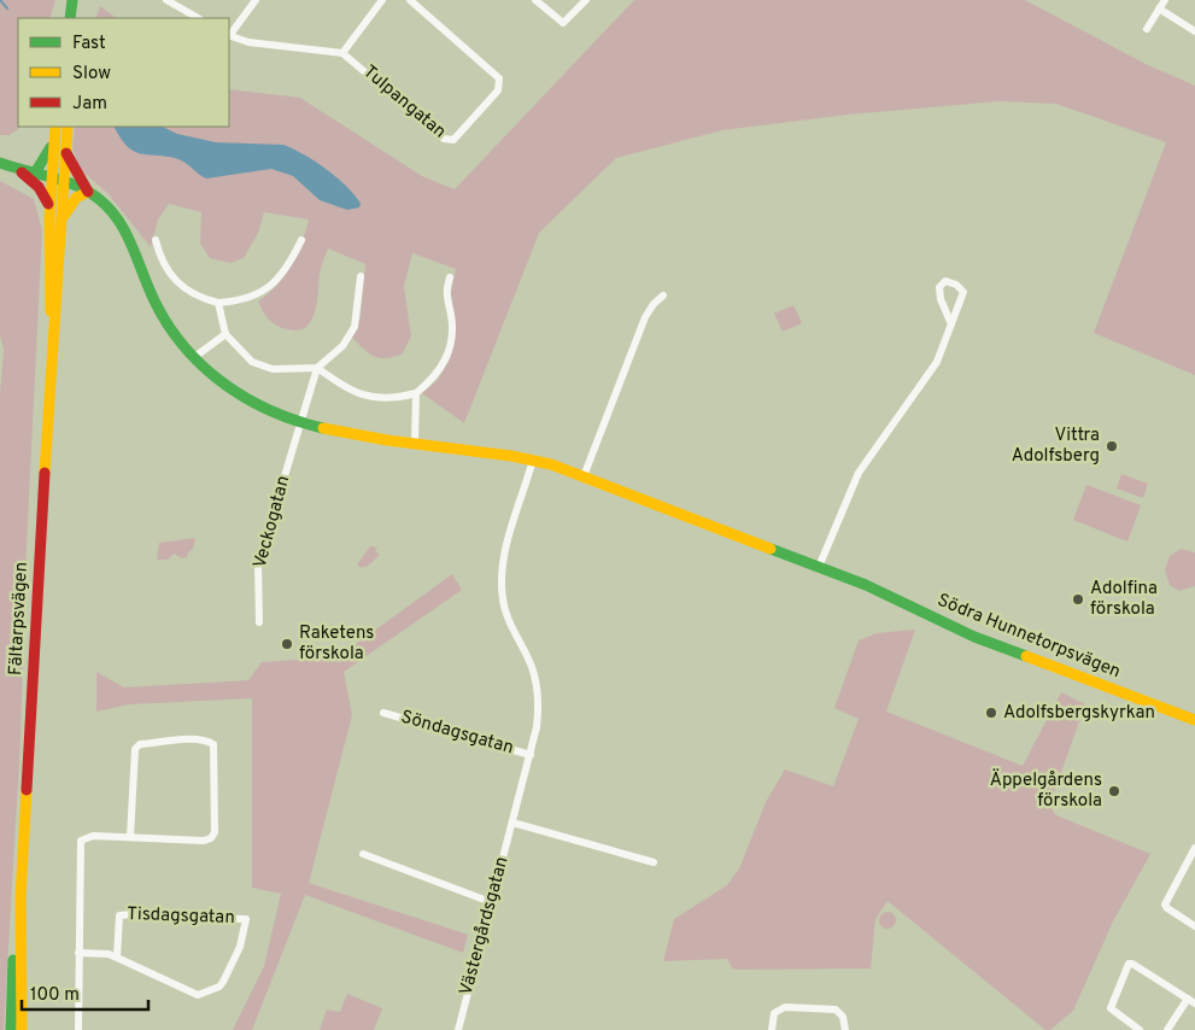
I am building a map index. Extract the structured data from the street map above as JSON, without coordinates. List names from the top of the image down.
{
  "streets": {
    "main road": ["Fältarpsvägen", "Södra Hunnetorpsvägen"],
    "street": [
      "Tulpangatan",
      "Veckogatan",
      "Söndagsgatan",
      "Tisdagsgatan",
      "Västergårdsgatan"
    ]
  },
  "crossings": [
    ["Veckogatan", "Södra Hunnetorpsvägen"],
    ["Fältarpsvägen", "Södra Hunnetorpsvägen"],
    ["Södra Hunnetorpsvägen", "Västergårdsgatan"],
    ["Söndagsgatan", "Västergårdsgatan"]
  ],
  "places": [
    "Vittra Adolfsberg",
    "Adolfina förskola",
    "Raketens förskola",
    "Adolfsbergskyrkan",
    "Äppelgårdens förskola"
  ],
  "legend": ["Fast", "Slow", "Jam"],
  "scale_bar": "100 m"
}
